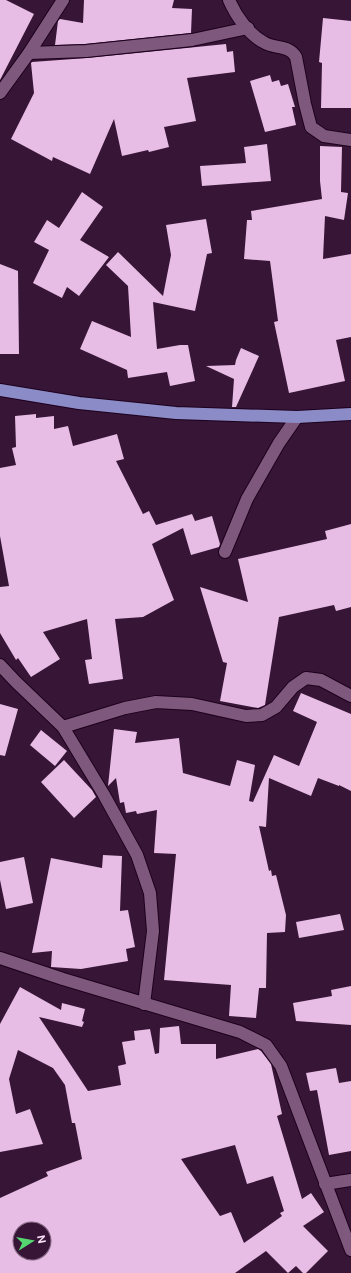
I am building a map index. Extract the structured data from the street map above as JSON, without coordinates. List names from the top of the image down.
{
  "north": "right"
}
